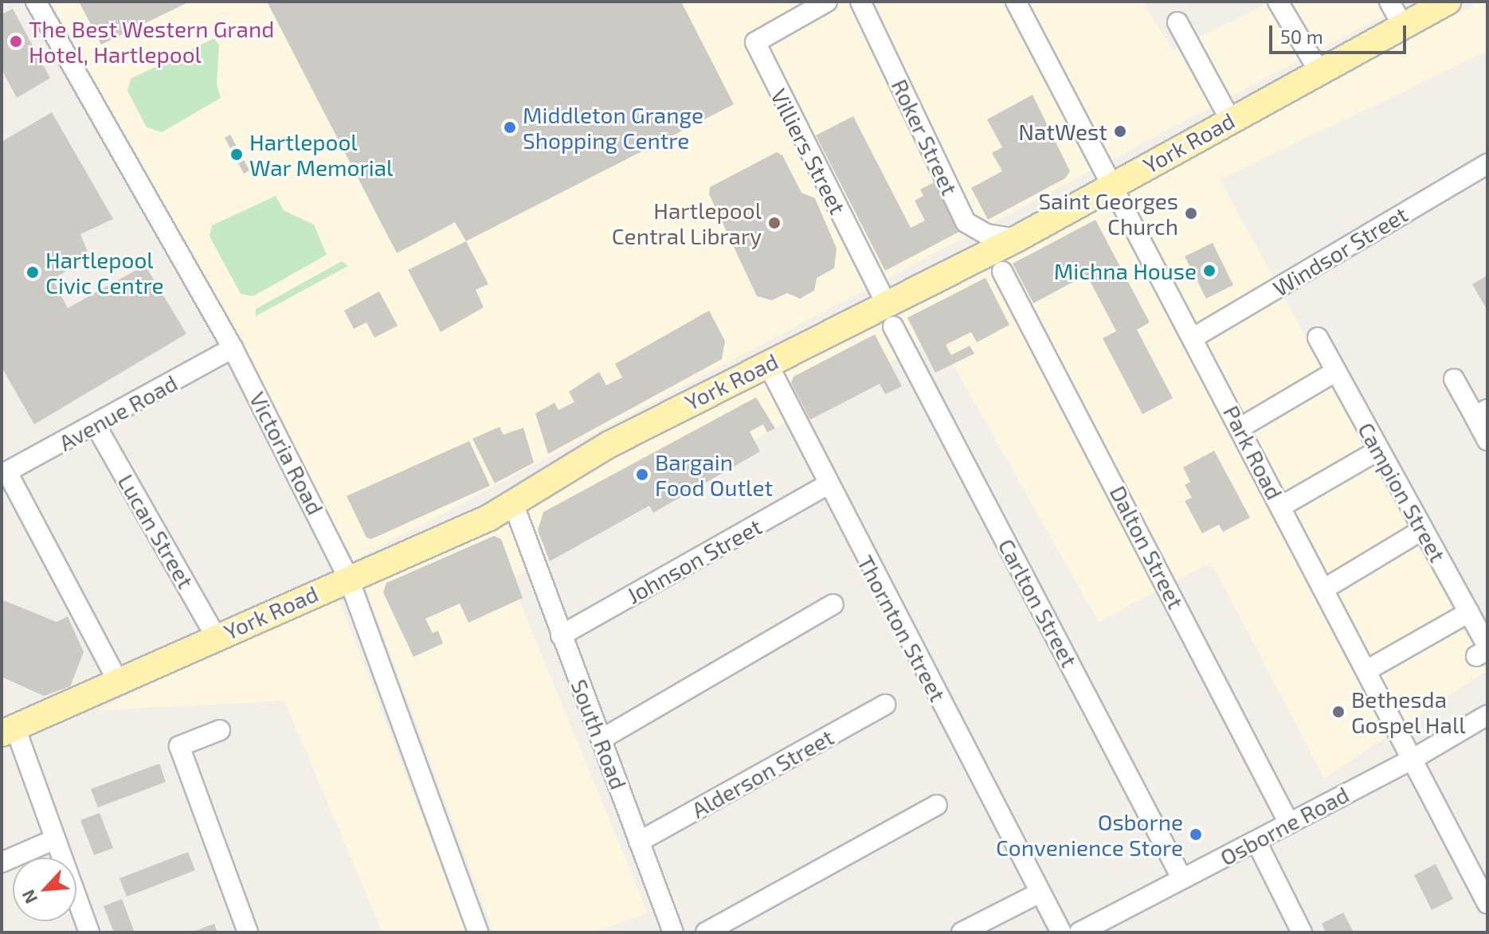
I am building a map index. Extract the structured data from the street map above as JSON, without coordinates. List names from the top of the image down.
{
  "streets": {
    "main road": ["York Road"],
    "street": [
      "Roker Street",
      "Villiers Street",
      "Windsor Street",
      "Avenue Road",
      "Park Road",
      "Victoria Road",
      "Campion Street",
      "Lucan Street",
      "Dalton Street",
      "Johnson Street",
      "Carlton Street",
      "Thornton Street",
      "South Road",
      "Alderson Street",
      "Osborne Road"
    ]
  },
  "crossings": [
    ["Roker Street", "York Road"],
    ["York Road", "Villiers Street"],
    ["York Road", "Park Road"],
    ["York Road", "Victoria Road"],
    ["York Road", "Lucan Street"],
    ["York Road", "Carlton Street"],
    ["York Road", "Thornton Street"],
    ["York Road", "South Road"],
    ["Villiers Street", "Carlton Street"],
    ["Windsor Street", "Park Road"],
    ["Avenue Road", "Victoria Road"],
    ["Avenue Road", "Lucan Street"],
    ["Park Road", "Osborne Road"],
    ["Dalton Street", "Osborne Road"],
    ["Johnson Street", "Thornton Street"],
    ["Johnson Street", "South Road"],
    ["Carlton Street", "Osborne Road"],
    ["South Road", "Alderson Street"]
  ],
  "places": [
    "The Best Western Grand Hotel, Hartlepool",
    "Middleton Grange Shopping Centre",
    "NatWest",
    "Hartlepool War Memorial",
    "Saint Georges Church",
    "Hartlepool Central Library",
    "Michna House",
    "Hartlepool Civic Centre",
    "Bargain Food Outlet",
    "Bethesda Gospel Hall",
    "Osborne Convenience Store"
  ],
  "scale_bar": "50 m",
  "north": "bottom left"
}
